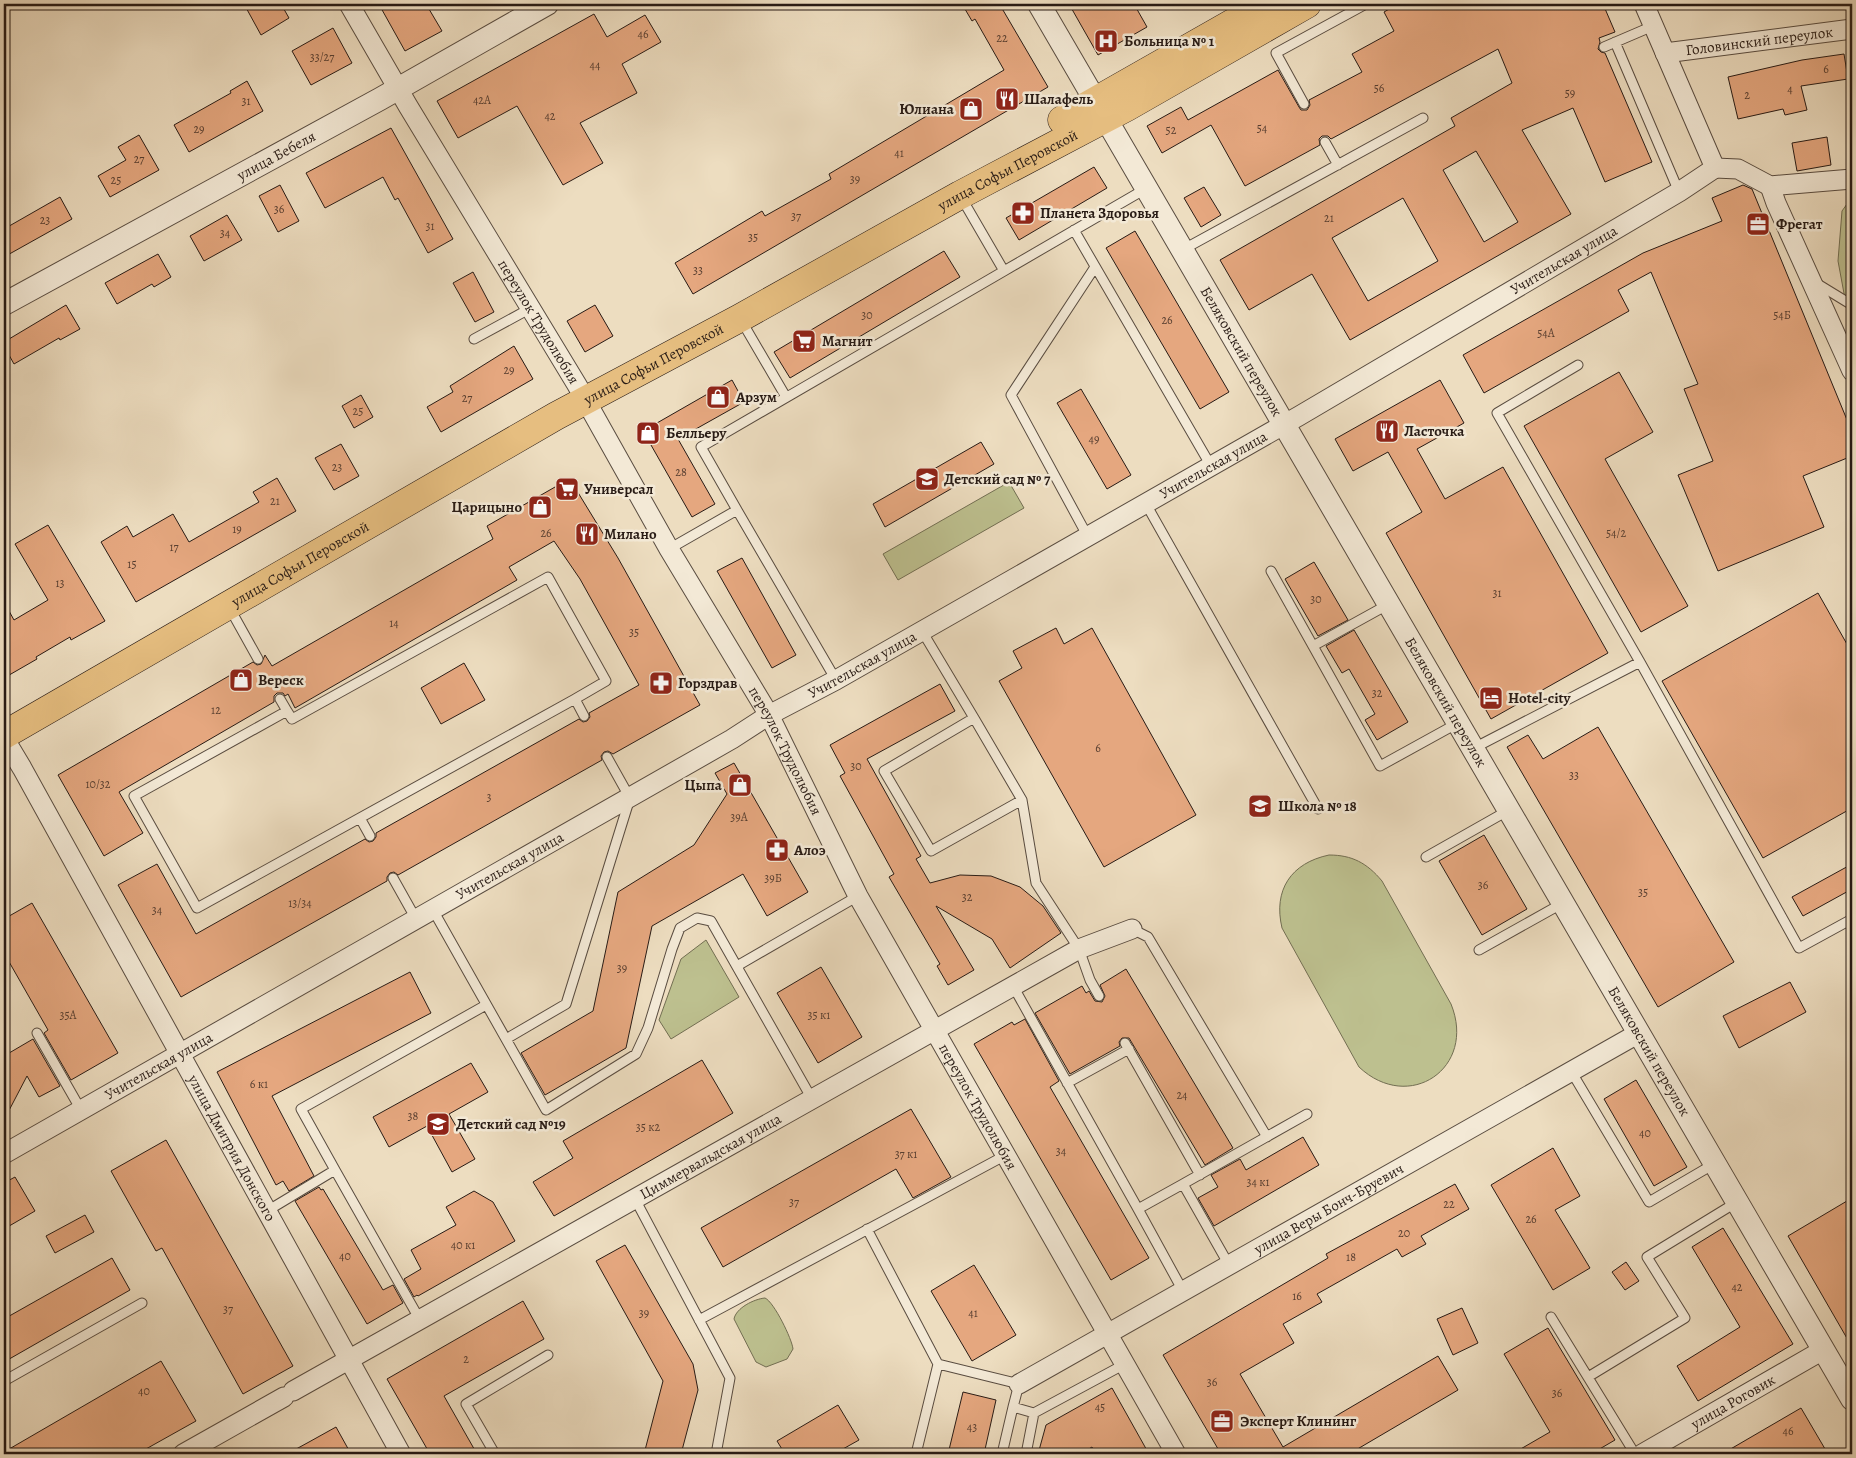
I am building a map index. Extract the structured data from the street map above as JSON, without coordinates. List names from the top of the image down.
{
  "streets": {
    "main road": ["улица Софьи Перовской"],
    "street": [
      "Головинский переулок",
      "улица Бебеля",
      "Учительская улица",
      "переулок Трудолюбия",
      "Беляковский переулок",
      "улица Дмитрия Донского",
      "Циммервальдская улица",
      "улица Веры Бонч-Бруевич",
      "улица Роговик"
    ]
  },
  "crossings": [
    ["улица Бебеля", "переулок Трудолюбия"],
    ["улица Софьи Перовской", "переулок Трудолюбия"],
    ["улица Софьи Перовской", "Беляковский переулок"],
    ["улица Софьи Перовской", "улица Дмитрия Донского"],
    ["Учительская улица", "переулок Трудолюбия"],
    ["Учительская улица", "Беляковский переулок"],
    ["Учительская улица", "улица Дмитрия Донского"],
    ["переулок Трудолюбия", "Циммервальдская улица"],
    ["переулок Трудолюбия", "улица Веры Бонч-Бруевич"],
    ["Беляковский переулок", "улица Веры Бонч-Бруевич"],
    ["Беляковский переулок", "улица Роговик"],
    ["улица Дмитрия Донского", "Циммервальдская улица"]
  ],
  "places": {
    "hospital": ["Больница № 1"],
    "restaurant": ["Шалафель", "Ласточка", "Милано"],
    "shop": [
      "Юлиана",
      "Арзум",
      "Белльеру",
      "Царицыно",
      "Вереск",
      "Цыпа"
    ],
    "pharmacy": ["Планета Здоровья", "Горздрав", "Алоэ"],
    "office": ["Фрегат", "Эксперт Клининг"],
    "supermarket": ["Магнит", "Универсал"],
    "school or university": ["Детский сад № 7", "Школа № 18", "Детский сад №19"],
    "hotel": ["Hotel-city"]
  },
  "house_numbers": [
    "46",
    "22",
    "33/27",
    "44",
    "6",
    "56",
    "4",
    "59",
    "2",
    "42А",
    "31",
    "42",
    "54",
    "29",
    "52",
    "41",
    "27",
    "39",
    "25",
    "36",
    "37",
    "21",
    "23",
    "31",
    "34",
    "35",
    "33",
    "30",
    "54Б",
    "26",
    "54А",
    "29",
    "27",
    "25",
    "49",
    "23",
    "28",
    "21",
    "19",
    "26",
    "54/2",
    "17",
    "15",
    "13",
    "31",
    "30",
    "14",
    "35",
    "32",
    "12",
    "6",
    "30",
    "33",
    "10/32",
    "3",
    "39А",
    "39Б",
    "36",
    "35",
    "32",
    "13/34",
    "34",
    "39",
    "35А",
    "35 к1",
    "6 к1",
    "24",
    "38",
    "35 к2",
    "40",
    "34",
    "37 к1",
    "34 к1",
    "37",
    "22",
    "26",
    "20",
    "40 к1",
    "40",
    "18",
    "42",
    "16",
    "37",
    "39",
    "41",
    "2",
    "36",
    "40",
    "36",
    "45",
    "43",
    "46"
  ]
}
